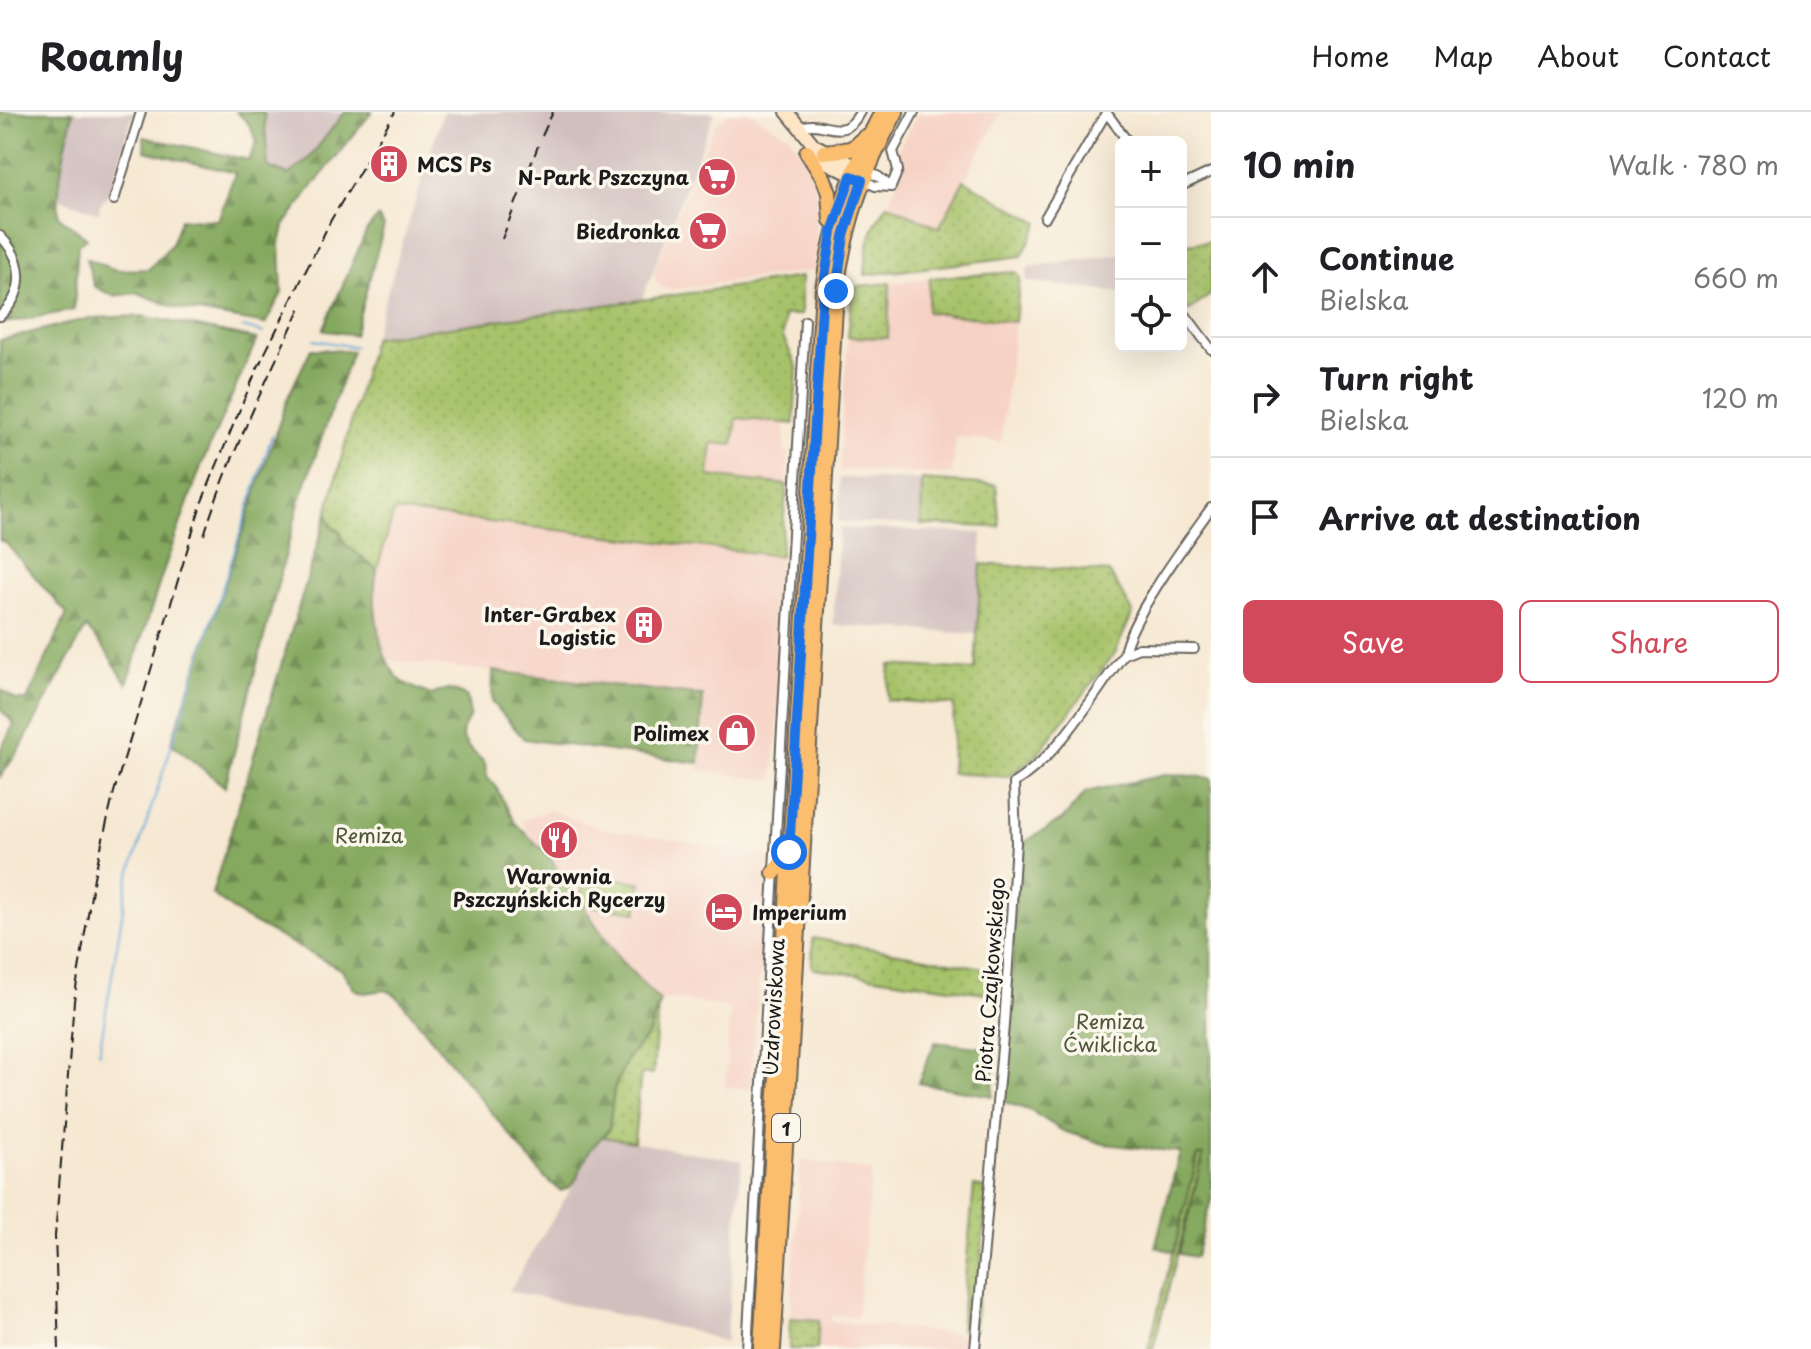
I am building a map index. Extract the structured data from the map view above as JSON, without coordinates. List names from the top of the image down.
{
  "streets": {
    "main road": ["Uzdrowiskowa", "1"],
    "street": ["Piotra Czajkowskiego"]
  },
  "crossings": [
    ["Uzdrowiskowa", "1"]
  ],
  "parks": ["Remiza", "Remiza Ćwiklicka"],
  "places": {
    "building": ["MCS Ps", "Inter-Grabex Logistic"],
    "supermarket": ["N-Park Pszczyna", "Biedronka"],
    "shop": ["Polimex"],
    "restaurant": ["Warownia Pszczyńskich Rycerzy"],
    "hotel": ["Imperium"]
  },
  "page": {
    "header": "Roamly",
    "nav": [
      "Home",
      "Map",
      "About",
      "Contact"
    ],
    "heading": ["10 min", "Walk · 780 m"],
    "map_buttons": ["+", "−"],
    "list": [
      ["Continue", "Bielska", "660 m"],
      ["Turn right", "Bielska", "120 m"],
      "Arrive at destination"
    ],
    "buttons": ["Save", "Share"]
  }
}
